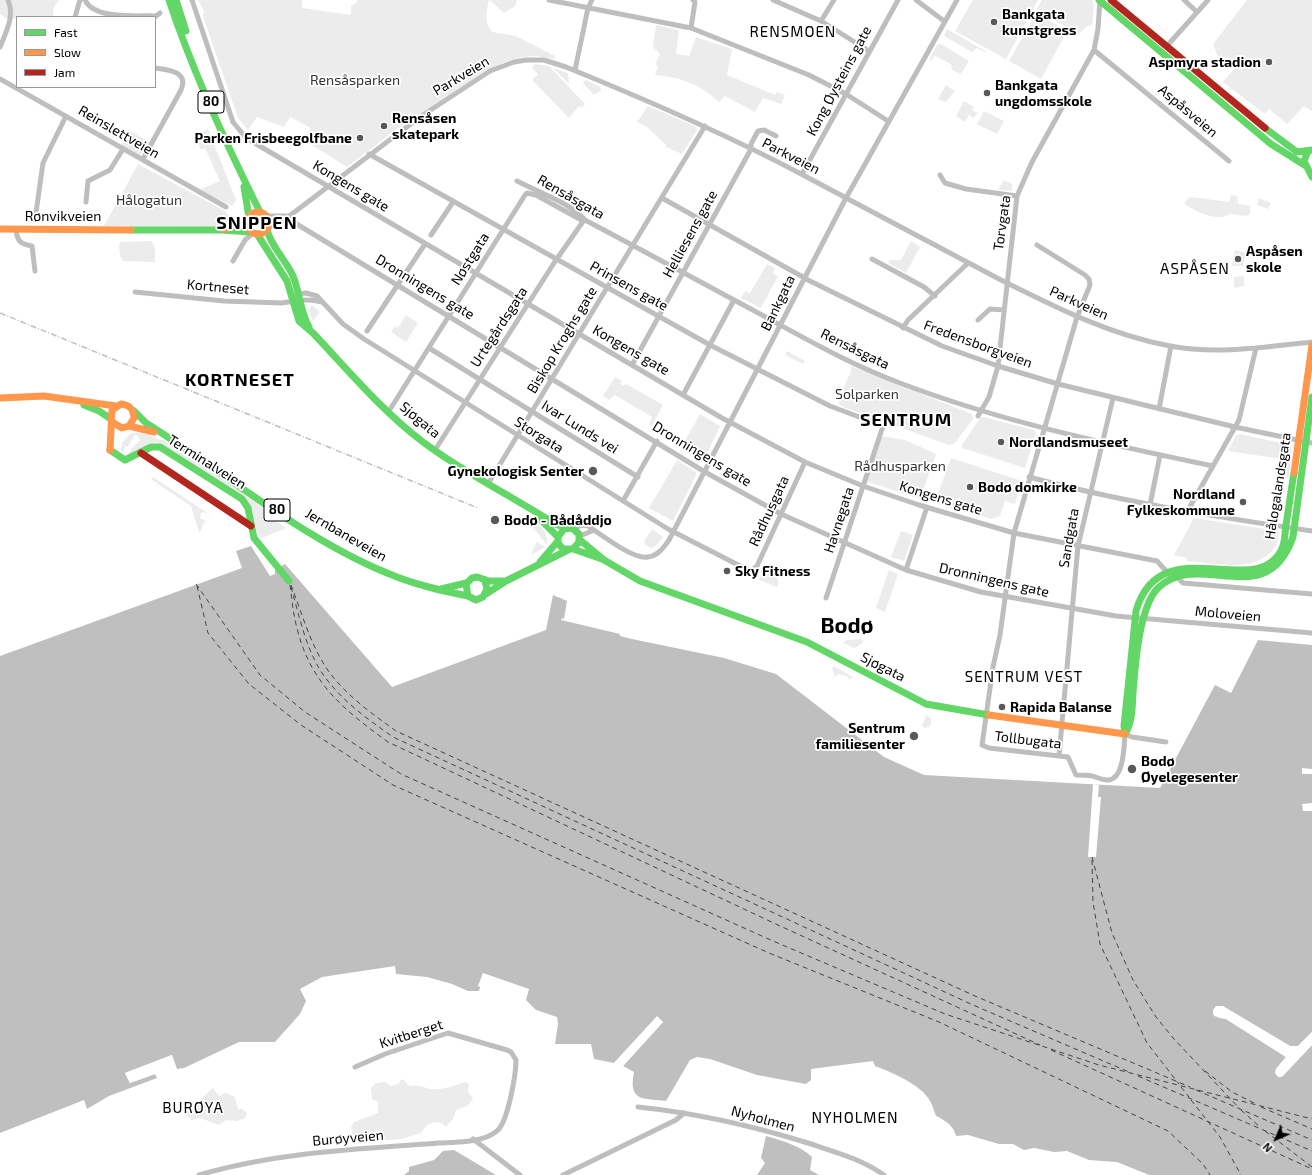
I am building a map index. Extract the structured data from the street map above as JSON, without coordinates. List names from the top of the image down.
{
  "streets": {
    "main road": [
      "80",
      "Rønvikveien",
      "Sjøgata",
      "Terminalveien",
      "Hålogalandsgata",
      "Jernbaneveien"
    ],
    "street": [
      "Parkveien",
      "Kong Øysteins gate",
      "Aspåsveien",
      "Reinslettveien",
      "Kongens gate",
      "Rensåsgata",
      "Torvgata",
      "Helliesens gate",
      "Nøstgata",
      "Prinsens gate",
      "Kortneset",
      "Dronningens gate",
      "Bankgata",
      "Urtegårdsgata",
      "Biskop Kroghs gate",
      "Fredensborgveien",
      "Ivar Lunds vei",
      "Storgata",
      "Rådhusgata",
      "Havnegata",
      "Sandgata",
      "Moloveien",
      "Tollbugata",
      "Kvitberget",
      "Nyholmen",
      "Burøyveien"
    ]
  },
  "crossings": [
    ["Parkveien", "Kong Øysteins gate"],
    ["Parkveien", "80"],
    ["Parkveien", "Kongens gate"],
    ["Parkveien", "Rønvikveien"],
    ["Parkveien", "Torvgata"],
    ["Parkveien", "Helliesens gate"],
    ["Parkveien", "Prinsens gate"],
    ["Parkveien", "Dronningens gate"],
    ["Parkveien", "Bankgata"],
    ["Parkveien", "Biskop Kroghs gate"],
    ["Parkveien", "Sjøgata"],
    ["Parkveien", "Hålogalandsgata"],
    ["80", "Rønvikveien"],
    ["80", "Sjøgata"],
    ["80", "Terminalveien"],
    ["80", "Jernbaneveien"],
    ["Aspåsveien", "Torvgata"],
    ["Kongens gate", "Helliesens gate"],
    ["Kongens gate", "Nøstgata"],
    ["Kongens gate", "Bankgata"],
    ["Kongens gate", "Urtegårdsgata"],
    ["Kongens gate", "Biskop Kroghs gate"],
    ["Kongens gate", "Hålogalandsgata"],
    ["Kongens gate", "Rådhusgata"],
    ["Kongens gate", "Havnegata"],
    ["Kongens gate", "Sandgata"],
    ["Rensåsgata", "Torvgata"],
    ["Rensåsgata", "Helliesens gate"],
    ["Rensåsgata", "Nøstgata"],
    ["Rensåsgata", "Bankgata"],
    ["Rensåsgata", "Urtegårdsgata"],
    ["Rensåsgata", "Biskop Kroghs gate"],
    ["Rensåsgata", "Sandgata"],
    ["Rønvikveien", "Sjøgata"],
    ["Torvgata", "Fredensborgveien"],
    ["Helliesens gate", "Prinsens gate"],
    ["Helliesens gate", "Fredensborgveien"],
    ["Nøstgata", "Prinsens gate"],
    ["Nøstgata", "Dronningens gate"],
    ["Nøstgata", "Urtegårdsgata"],
    ["Nøstgata", "Sjøgata"],
    ["Nøstgata", "Ivar Lunds vei"],
    ["Nøstgata", "Storgata"],
    ["Prinsens gate", "Bankgata"],
    ["Prinsens gate", "Urtegårdsgata"],
    ["Prinsens gate", "Biskop Kroghs gate"],
    ["Prinsens gate", "Havnegata"],
    ["Kortneset", "Sjøgata"],
    ["Kortneset", "Storgata"],
    ["Dronningens gate", "Bankgata"],
    ["Dronningens gate", "Urtegårdsgata"],
    ["Dronningens gate", "Biskop Kroghs gate"],
    ["Dronningens gate", "Hålogalandsgata"],
    ["Dronningens gate", "Rådhusgata"],
    ["Dronningens gate", "Havnegata"],
    ["Dronningens gate", "Sandgata"],
    ["Dronningens gate", "Moloveien"],
    ["Bankgata", "Fredensborgveien"],
    ["Bankgata", "Storgata"],
    ["Urtegårdsgata", "Sjøgata"],
    ["Urtegårdsgata", "Ivar Lunds vei"],
    ["Urtegårdsgata", "Storgata"],
    ["Biskop Kroghs gate", "Fredensborgveien"],
    ["Biskop Kroghs gate", "Sjøgata"],
    ["Biskop Kroghs gate", "Ivar Lunds vei"],
    ["Biskop Kroghs gate", "Storgata"],
    ["Fredensborgveien", "Hålogalandsgata"],
    ["Fredensborgveien", "Sandgata"],
    ["Sjøgata", "Storgata"],
    ["Sjøgata", "Hålogalandsgata"],
    ["Sjøgata", "Jernbaneveien"],
    ["Sjøgata", "Sandgata"],
    ["Sjøgata", "Tollbugata"],
    ["Storgata", "Rådhusgata"],
    ["Hålogalandsgata", "Moloveien"],
    ["Hålogalandsgata", "Tollbugata"],
    ["Sandgata", "Tollbugata"],
    ["Kvitberget", "Burøyveien"]
  ],
  "districts": [
    "RENSMOEN",
    "SNIPPEN",
    "ASPÅSEN",
    "KORTNESET",
    "SENTRUM",
    "Bodø",
    "SENTRUM VEST",
    "BURØYA",
    "NYHOLMEN"
  ],
  "parks": [
    "Rensåsparken",
    "Hålogatun",
    "Solparken",
    "Rådhusparken"
  ],
  "places": [
    "Bankgata kunstgress",
    "Aspmyra stadion",
    "Bankgata ungdomsskole",
    "Rensåsen skatepark",
    "Parken Frisbeegolfbane",
    "Aspåsen skole",
    "Nordlandsmuseet",
    "Gynekologisk Senter",
    "Bodø domkirke",
    "Nordland Fylkeskommune",
    "Bodø - Bådåddjo",
    "Sky Fitness",
    "Rapida Balanse",
    "Sentrum familiesenter",
    "Bodø Øyelegesenter"
  ],
  "legend": ["Fast", "Slow", "Jam"],
  "north": "bottom left"
}
